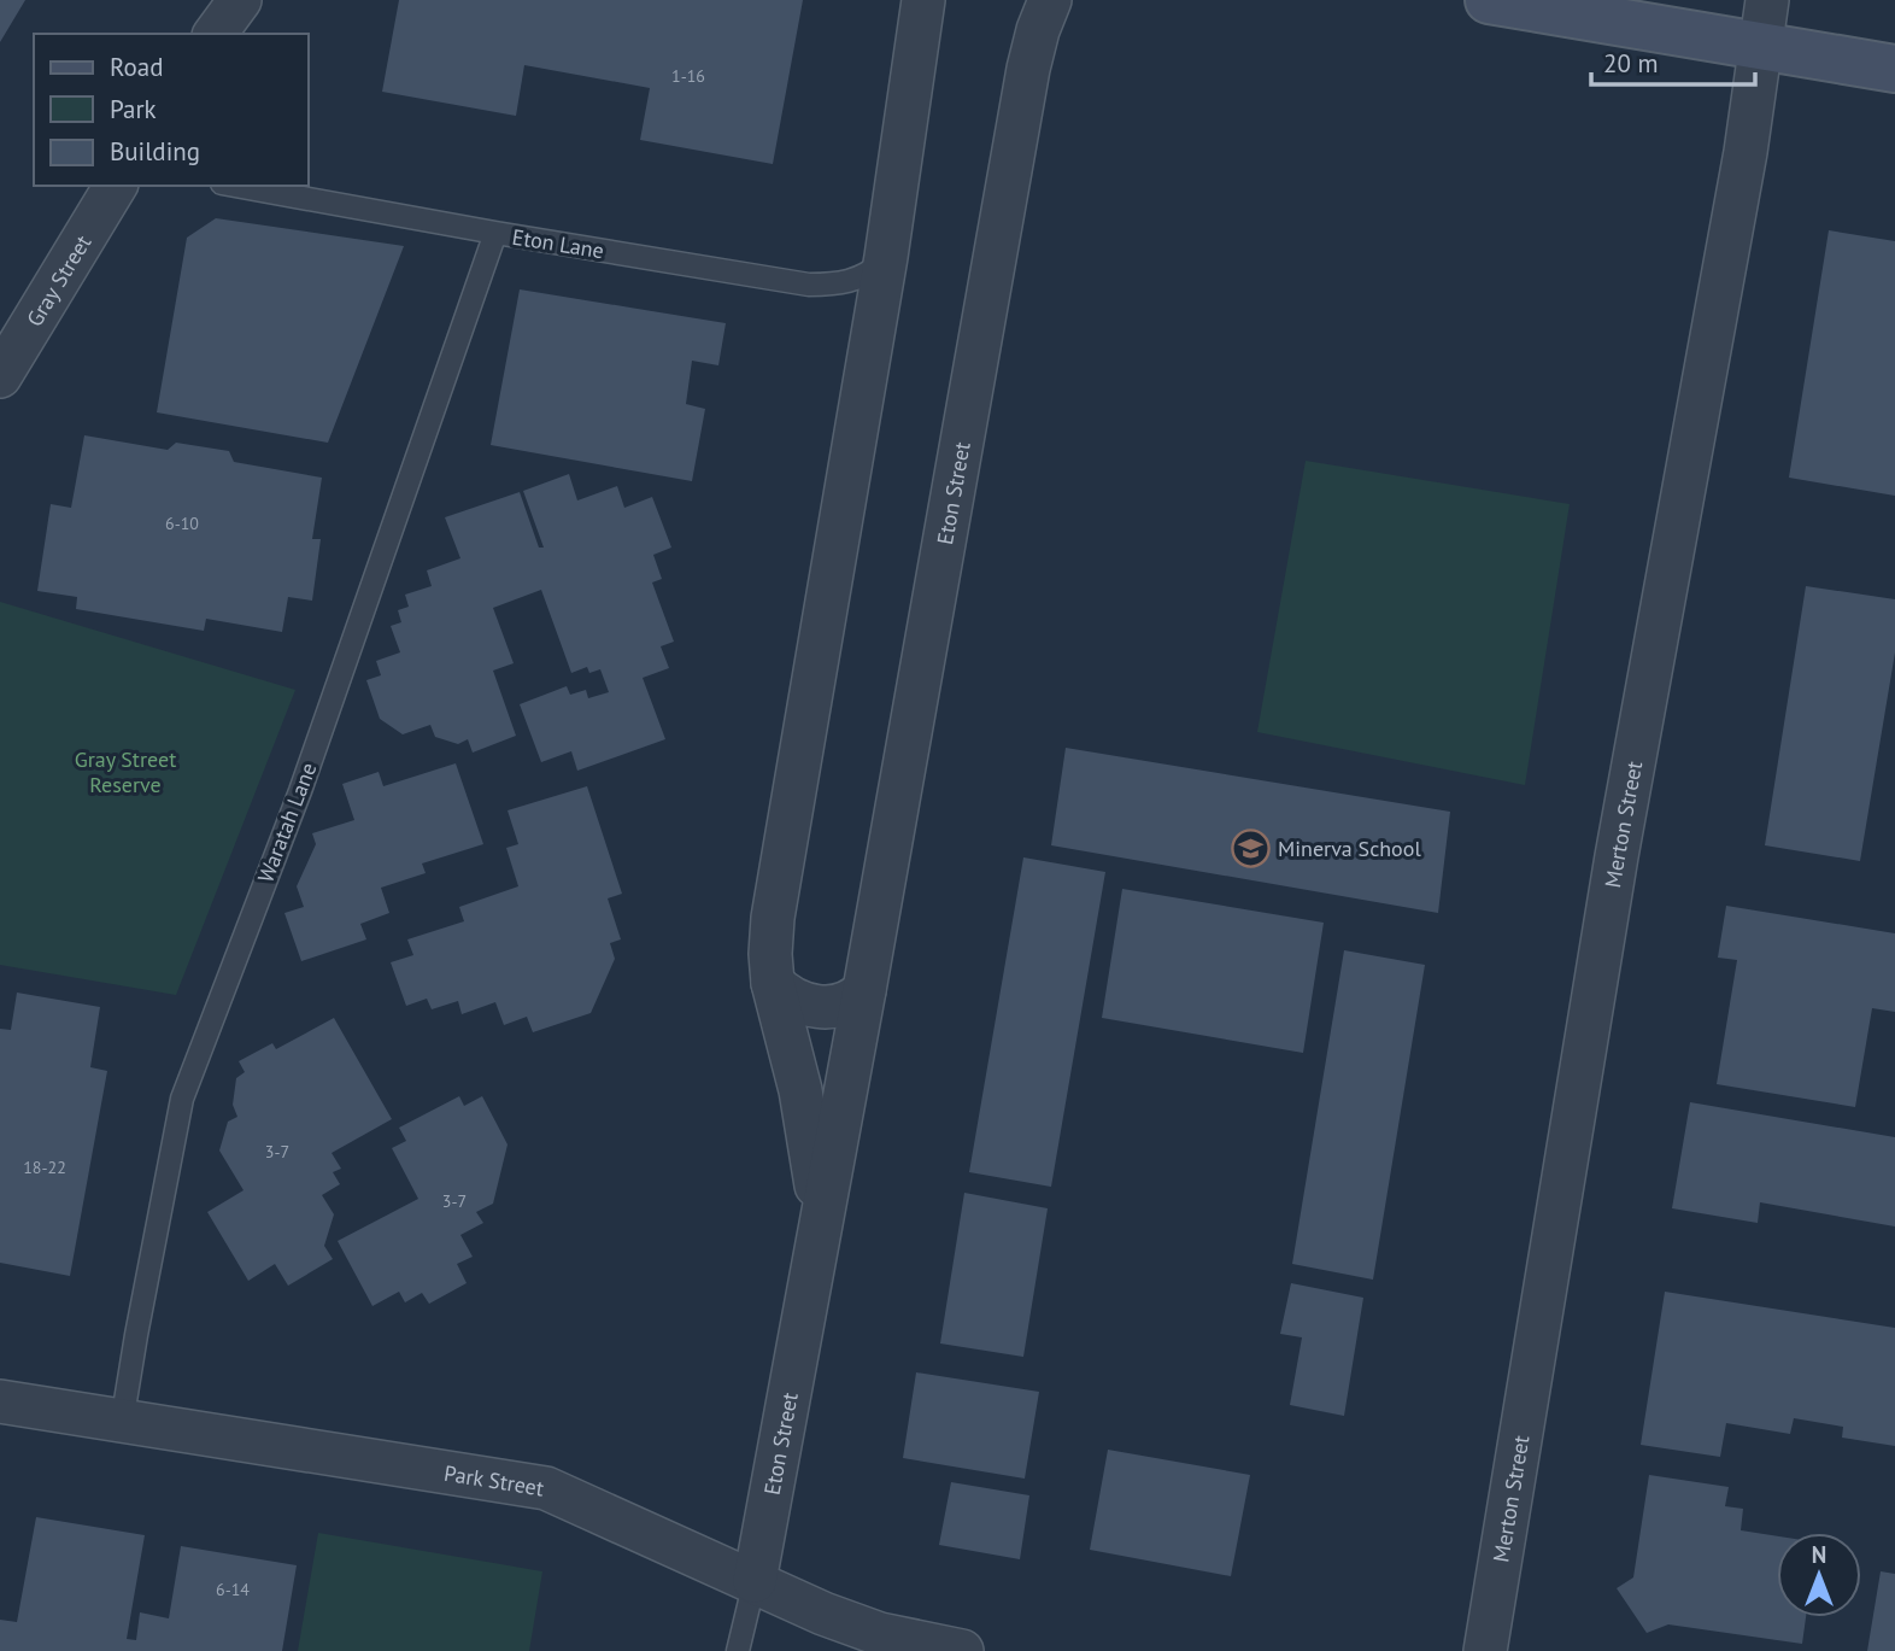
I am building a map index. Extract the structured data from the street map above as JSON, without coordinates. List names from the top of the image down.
{
  "streets": {
    "street": [
      "Gray Street",
      "Eton Street",
      "Merton Street",
      "Park Street"
    ],
    "lane": ["Eton Lane", "Waratah Lane"]
  },
  "crossings": [
    ["Eton Lane", "Eton Street"],
    ["Eton Lane", "Waratah Lane"],
    ["Eton Street", "Park Street"],
    ["Waratah Lane", "Park Street"]
  ],
  "parks": ["Gray Street Reserve"],
  "places": {
    "school or university": ["Minerva School"]
  },
  "house_numbers": [
    "1-16",
    "6-10",
    "3-7",
    "18-22",
    "3-7",
    "6-14"
  ],
  "legend": ["Road", "Park", "Building"],
  "scale_bar": "20 m",
  "north": "top"
}
